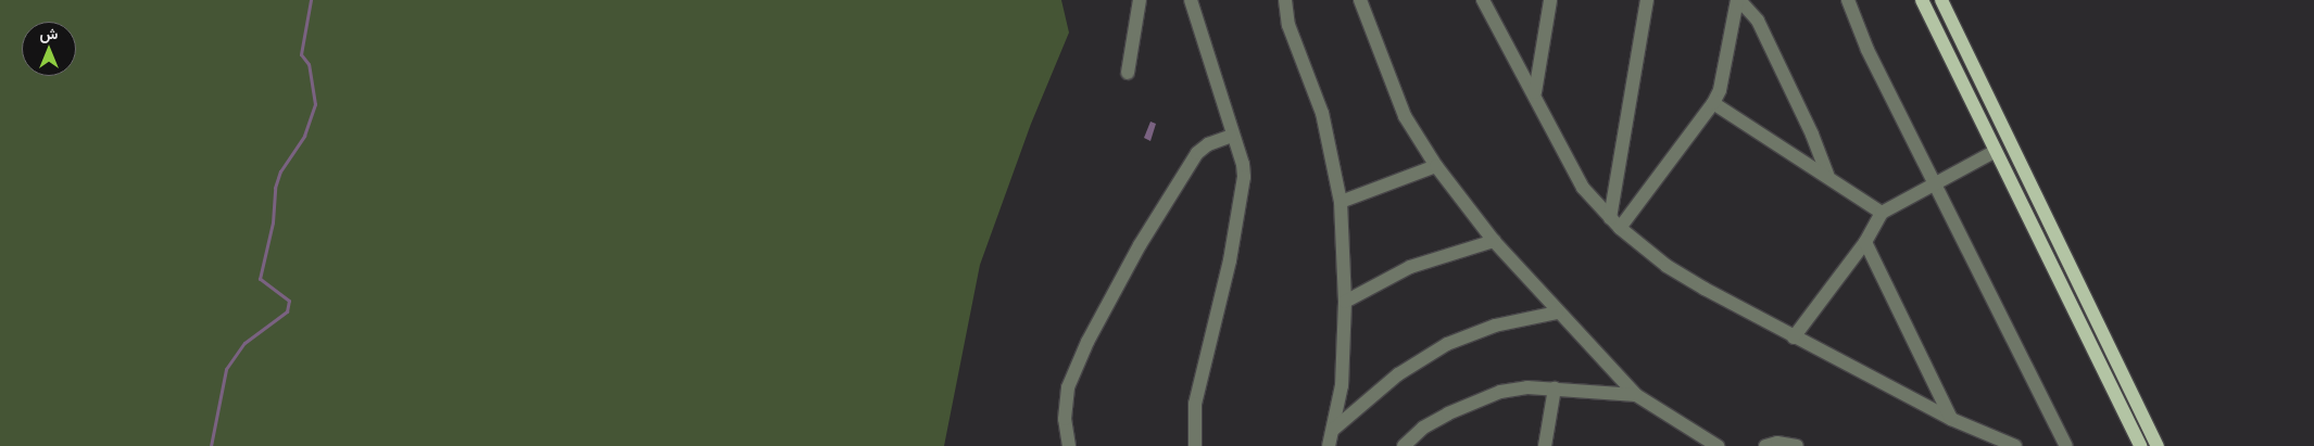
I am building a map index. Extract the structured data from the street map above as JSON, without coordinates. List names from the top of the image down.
{
  "north": "top"
}
